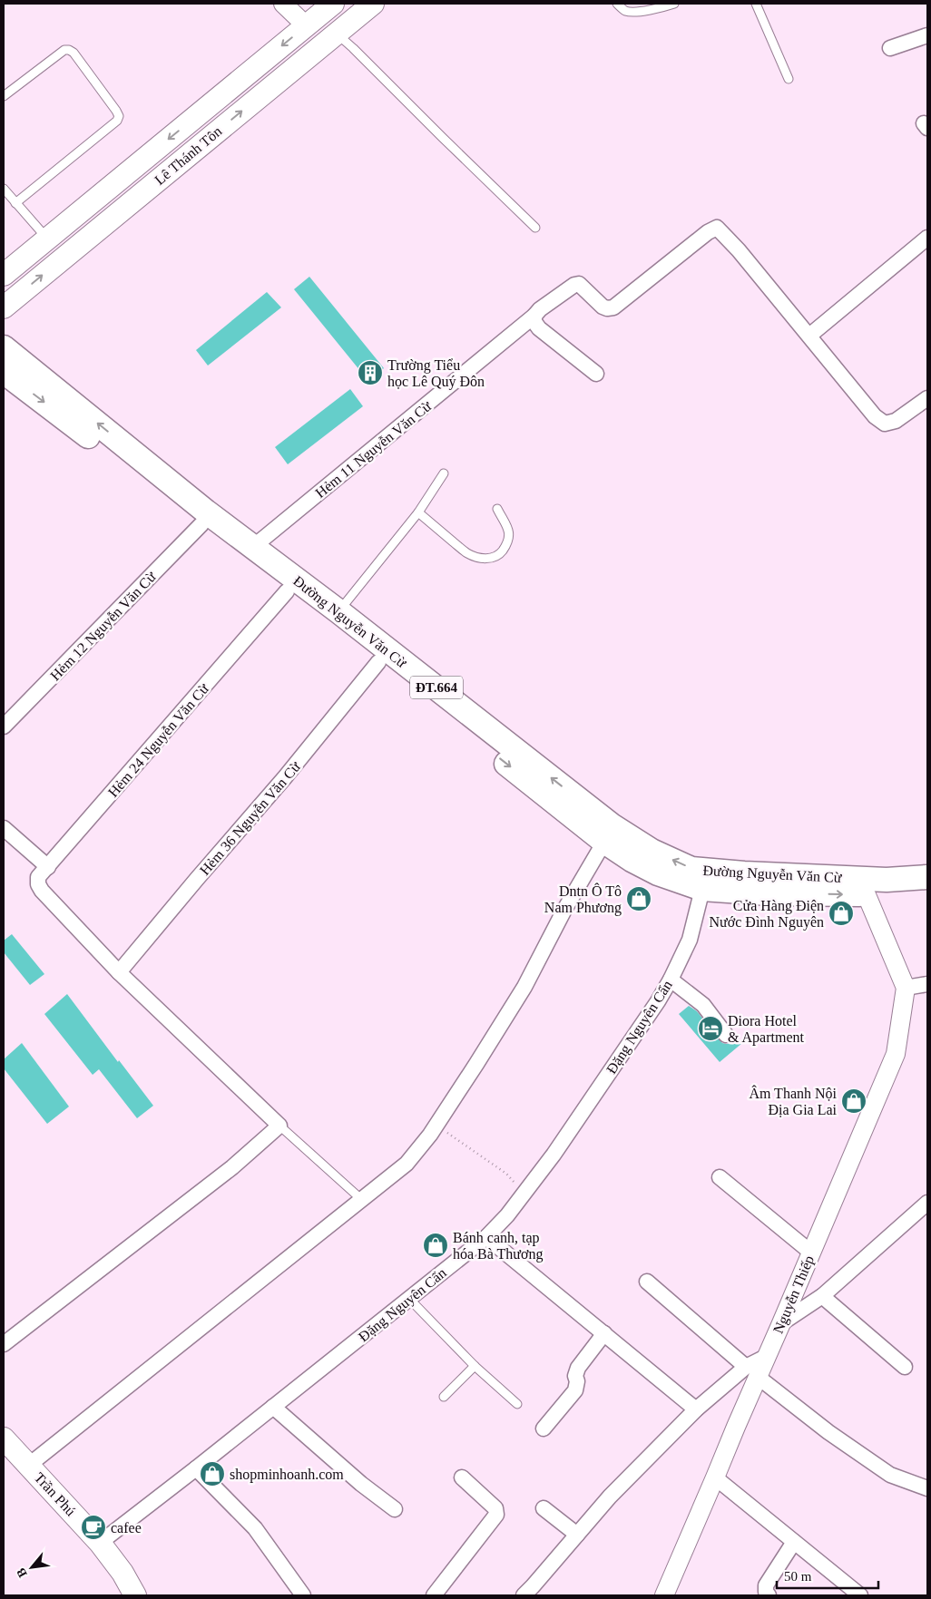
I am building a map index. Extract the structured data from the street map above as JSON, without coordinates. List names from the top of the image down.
{
  "streets": {
    "main road": [
      "Lê Thánh Tôn",
      "Đường Nguyễn Văn Cừ",
      "ĐT.664",
      "Trần Phú"
    ],
    "street": [
      "Hẻm 11 Nguyễn Văn Cừ",
      "Hẻm 12 Nguyễn Văn Cừ",
      "Hẻm 24 Nguyễn Văn Cừ",
      "Hẻm 36 Nguyễn Văn Cừ",
      "Đặng Nguyên Cẩn",
      "Nguyễn Thiếp"
    ]
  },
  "crossings": [
    ["Hẻm 11 Nguyễn Văn Cừ", "Đường Nguyễn Văn Cừ"],
    ["Đường Nguyễn Văn Cừ", "Hẻm 12 Nguyễn Văn Cừ"],
    ["Đường Nguyễn Văn Cừ", "Hẻm 24 Nguyễn Văn Cừ"],
    ["Đường Nguyễn Văn Cừ", "Hẻm 36 Nguyễn Văn Cừ"],
    ["Đường Nguyễn Văn Cừ", "Đặng Nguyên Cẩn"],
    ["Hẻm 24 Nguyễn Văn Cừ", "Hẻm 36 Nguyễn Văn Cừ"],
    ["Đặng Nguyên Cẩn", "Trần Phú"]
  ],
  "places": {
    "building": ["Trường Tiểu học Lê Quý Đôn"],
    "shop": [
      "Dntn Ô Tô Nam Phương",
      "Cửa Hàng Điện Nước Đình Nguyên",
      "Âm Thanh Nội Địa Gia Lai",
      "Bánh canh, tạp hóa Bà Thương",
      "shopminhoanh.com"
    ],
    "hotel": ["Diora Hotel & Apartment"],
    "cafe": ["cafee"]
  },
  "scale_bar": "50 m",
  "north": "bottom left"
}
